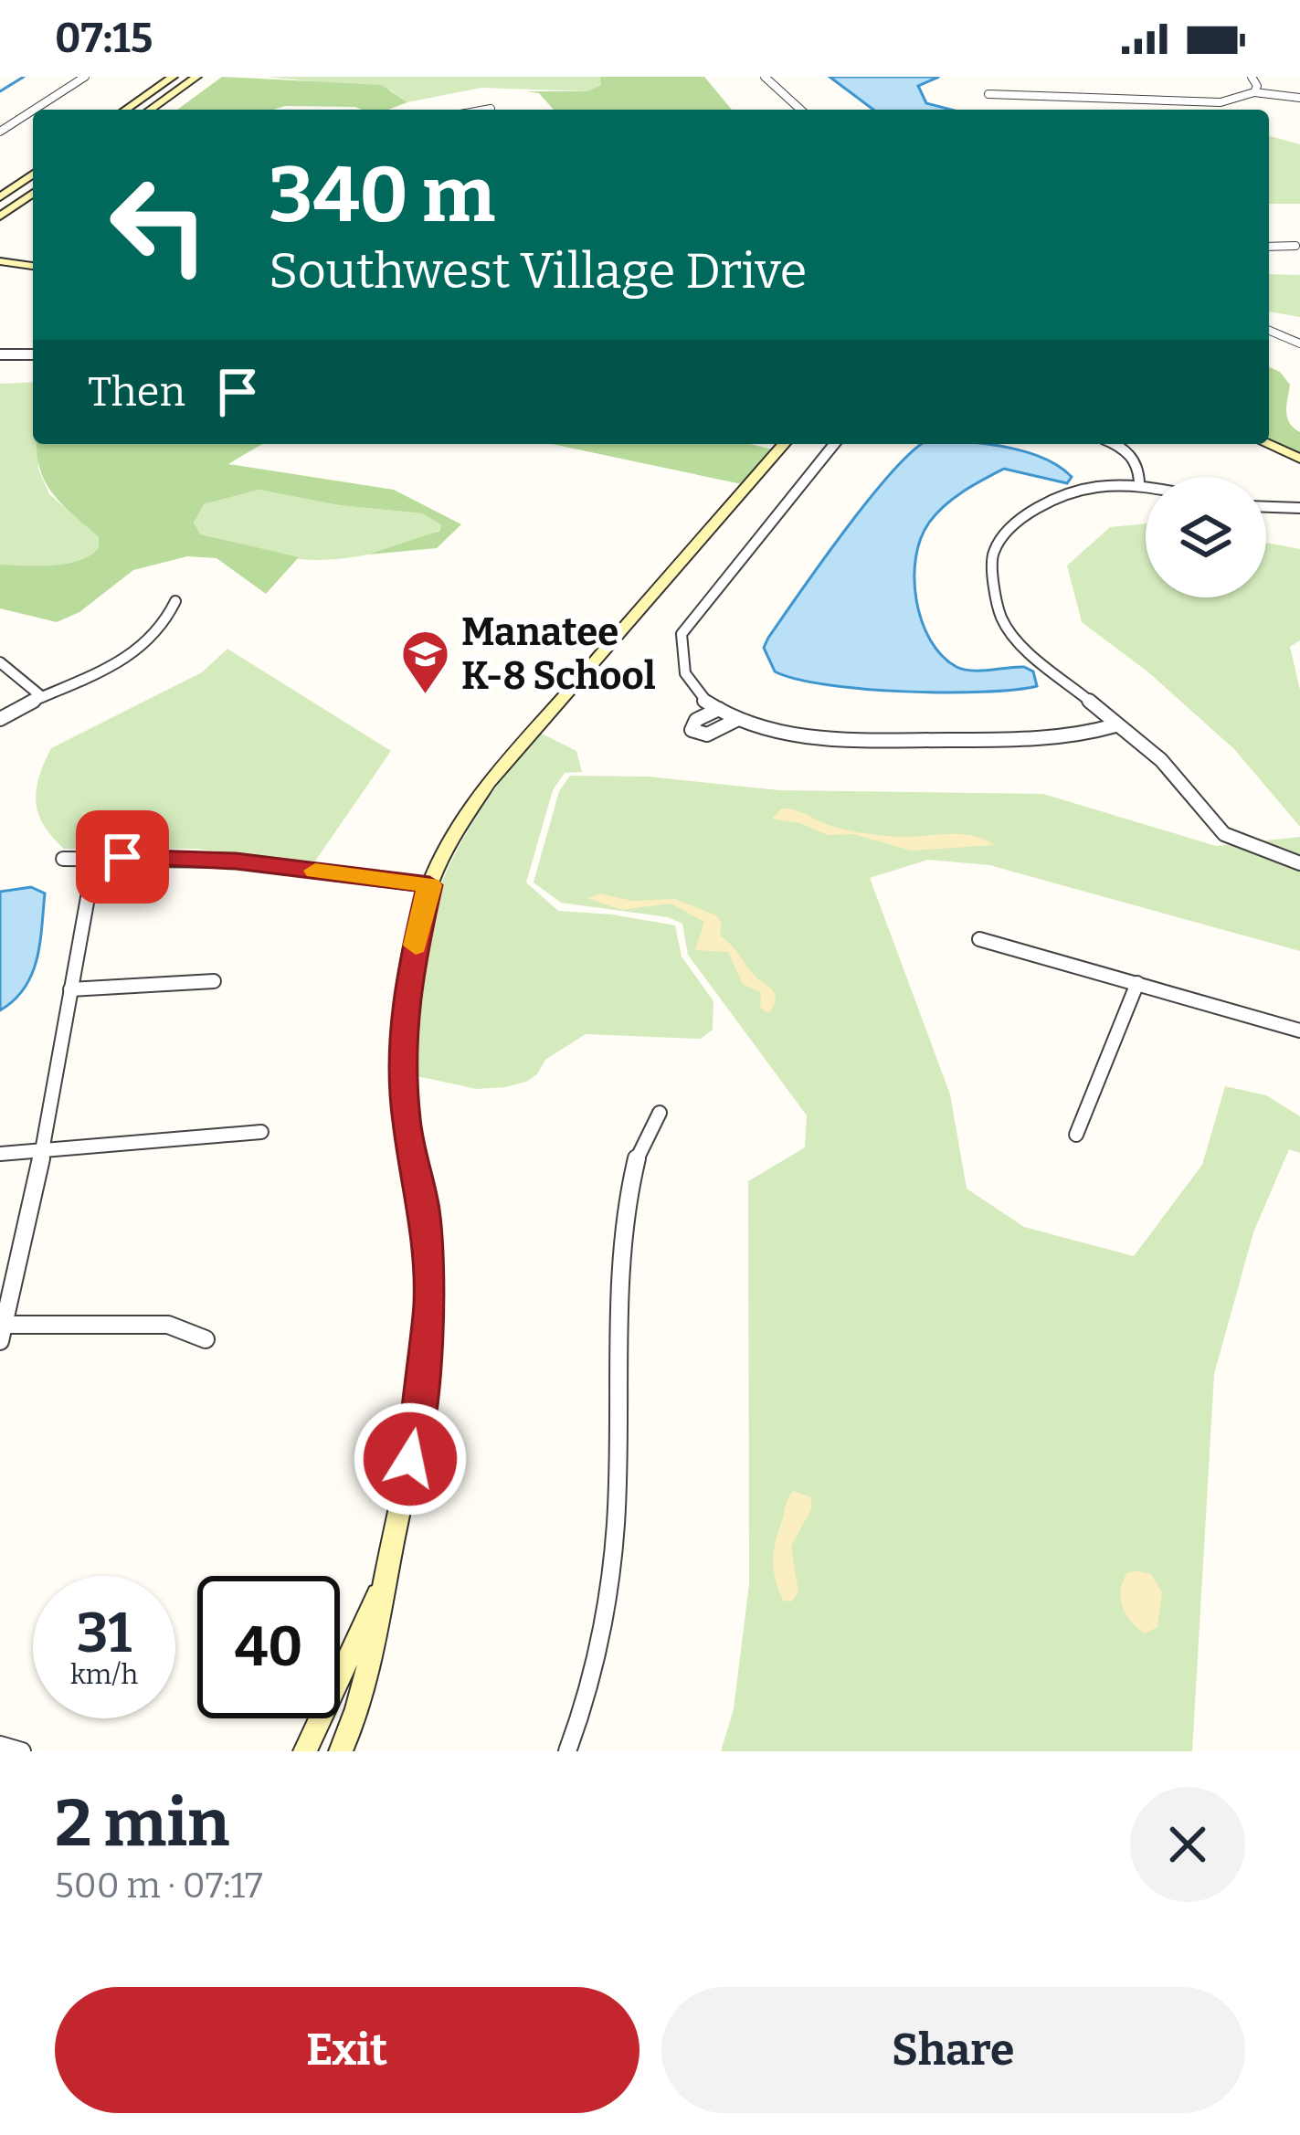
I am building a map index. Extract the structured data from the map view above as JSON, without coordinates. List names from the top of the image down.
{
  "places": {
    "school or university": ["Manatee K-8 School"]
  },
  "page": {
    "status": "07:15",
    "turn": ["340 m", "Southwest Village Drive"],
    "then": "Then",
    "speed": "31 km/h",
    "limit": "40",
    "heading": ["2 min", "500 m · 07:17"],
    "buttons": ["Exit", "Share"]
  }
}
